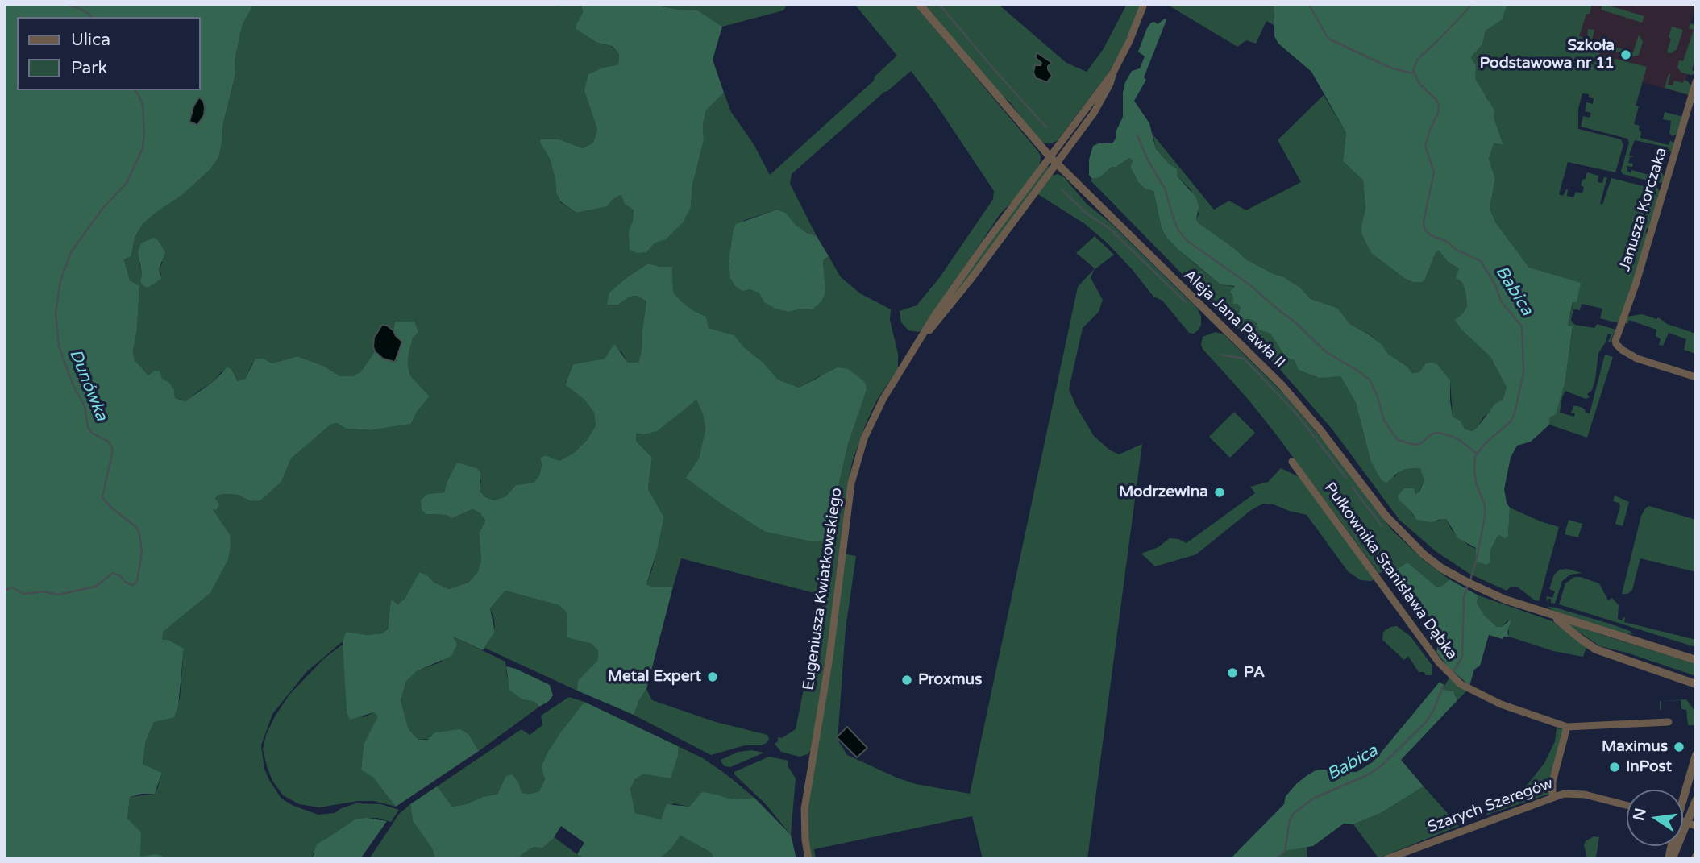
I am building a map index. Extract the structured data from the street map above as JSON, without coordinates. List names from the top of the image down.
{
  "streets": {
    "street": [
      "Janusza Korczaka",
      "Aleja Jana Pawła II",
      "Pułkownika Stanisława Dąbka",
      "Eugeniusza Kwiatkowskiego",
      "Szarych Szeregów"
    ]
  },
  "crossings": [
    ["Aleja Jana Pawła II", "Eugeniusza Kwiatkowskiego"]
  ],
  "water": ["Babica", "Dunówka"],
  "places": [
    "Szkoła Podstawowa nr 11",
    "Modrzewina",
    "PA",
    "Metal Expert",
    "Proxmus",
    "Maximus",
    "InPost"
  ],
  "legend": ["Ulica", "Park"],
  "north": "left"
}
